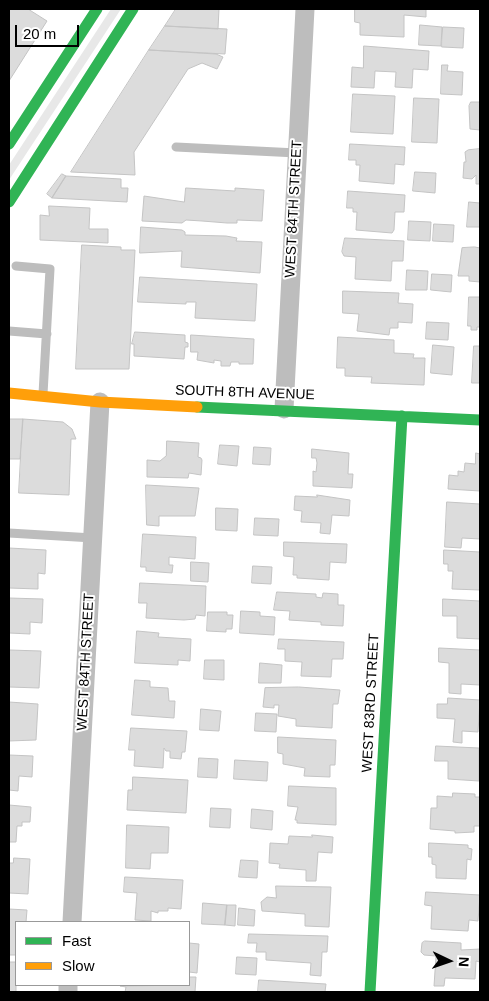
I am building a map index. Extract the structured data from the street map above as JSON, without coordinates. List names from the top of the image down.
{
  "streets": {
    "street": ["WEST 84TH STREET", "SOUTH 8TH AVENUE", "WEST 83RD STREET"]
  },
  "crossings": [
    ["WEST 84TH STREET", "SOUTH 8TH AVENUE"],
    ["SOUTH 8TH AVENUE", "WEST 83RD STREET"]
  ],
  "legend": ["Fast", "Slow"],
  "scale_bar": "20 m",
  "north": "right"
}
